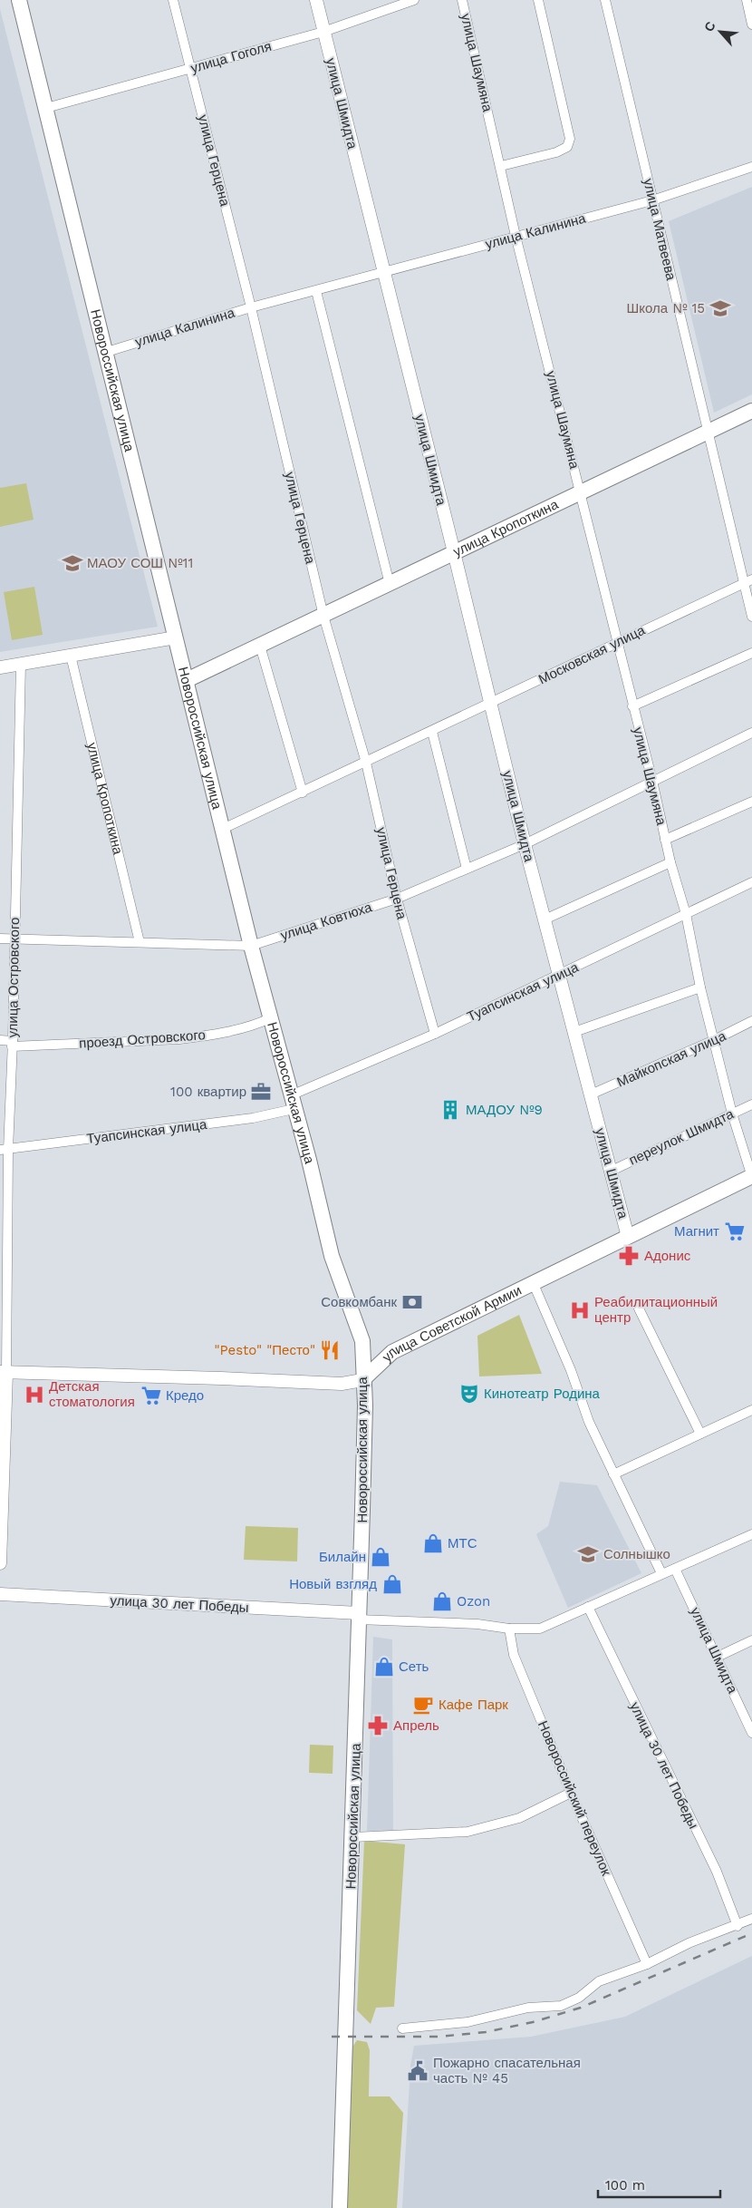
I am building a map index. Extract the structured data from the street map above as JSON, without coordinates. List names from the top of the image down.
{
  "streets": {
    "main road": ["Новороссийская улица", "улица Кропоткина", "улица Советской Армии"],
    "street": [
      "улица Гоголя",
      "улица Шаумяна",
      "улица Шмидта",
      "улица Герцена",
      "улица Матвеева",
      "улица Калинина",
      "Московская улица",
      "улица Ковтюха",
      "улица Островского",
      "Туапсинская улица",
      "проезд Островского",
      "Майкопская улица",
      "переулок Шмидта",
      "улица 30 лет Победы",
      "Новороссийский переулок"
    ]
  },
  "crossings": [
    ["улица Гоголя", "улица Шмидта"],
    ["улица Гоголя", "улица Герцена"],
    ["улица Гоголя", "Новороссийская улица"],
    ["улица Шаумяна", "улица Калинина"],
    ["улица Шаумяна", "улица Кропоткина"],
    ["улица Шаумяна", "Московская улица"],
    ["улица Шаумяна", "улица Ковтюха"],
    ["улица Шаумяна", "Туапсинская улица"],
    ["улица Шаумяна", "Майкопская улица"],
    ["улица Шаумяна", "переулок Шмидта"],
    ["улица Шаумяна", "улица Советской Армии"],
    ["улица Шмидта", "улица Калинина"],
    ["улица Шмидта", "улица Кропоткина"],
    ["улица Шмидта", "Московская улица"],
    ["улица Шмидта", "улица Ковтюха"],
    ["улица Шмидта", "Туапсинская улица"],
    ["улица Шмидта", "Майкопская улица"],
    ["улица Шмидта", "переулок Шмидта"],
    ["улица Шмидта", "улица Советской Армии"],
    ["улица Шмидта", "улица 30 лет Победы"],
    ["улица Герцена", "улица Калинина"],
    ["улица Герцена", "улица Кропоткина"],
    ["улица Герцена", "Московская улица"],
    ["улица Герцена", "улица Ковтюха"],
    ["улица Герцена", "Туапсинская улица"],
    ["улица Матвеева", "улица Калинина"],
    ["улица Матвеева", "улица Кропоткина"],
    ["улица Матвеева", "Московская улица"],
    ["улица Калинина", "Новороссийская улица"],
    ["Новороссийская улица", "улица Кропоткина"],
    ["Новороссийская улица", "Московская улица"],
    ["Новороссийская улица", "улица Ковтюха"],
    ["Новороссийская улица", "Туапсинская улица"],
    ["Новороссийская улица", "проезд Островского"],
    ["Новороссийская улица", "улица Советской Армии"],
    ["Новороссийская улица", "улица 30 лет Победы"],
    ["улица Кропоткина", "улица Ковтюха"],
    ["улица Ковтюха", "улица Островского"],
    ["улица Островского", "Туапсинская улица"],
    ["улица Островского", "проезд Островского"],
    ["улица 30 лет Победы", "Новороссийский переулок"]
  ],
  "places": {
    "school or university": ["Школа № 15", "МАОУ СОШ №11", "Солнышко"],
    "office": ["100 квартир"],
    "building": ["МАДОУ №9"],
    "supermarket": ["Магнит", "Кредо"],
    "pharmacy": ["Адонис", "Апрель"],
    "bank": ["Совкомбанк"],
    "hospital": ["Реабилитационный центр", "Детская стоматология"],
    "restaurant": ["\"Pesto\" \"Песто\""],
    "theatre": ["Кинотеатр Родина"],
    "shop": [
      "МТС",
      "Билайн",
      "Новый взгляд",
      "Ozon",
      "Сеть"
    ],
    "cafe": ["Кафе Парк"],
    "public building": ["Пожарно спасательная часть № 45"]
  },
  "scale_bar": "100 m",
  "north": "top left"
}
